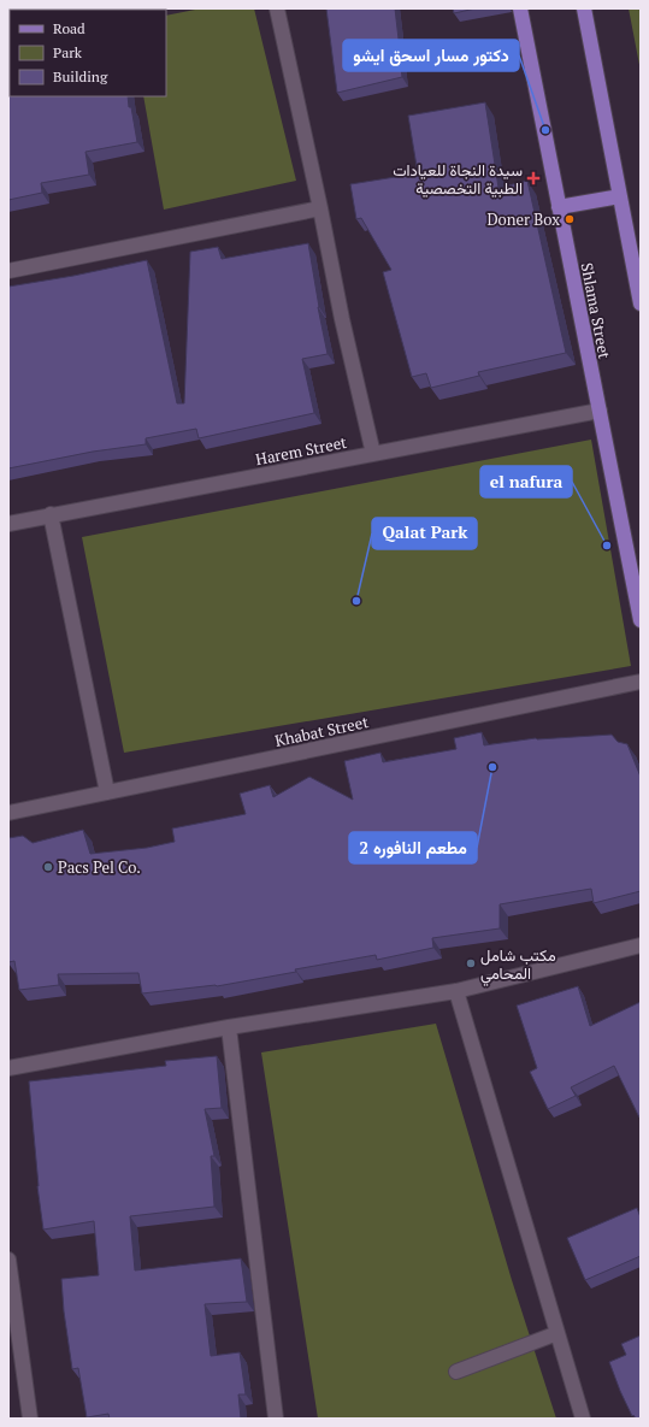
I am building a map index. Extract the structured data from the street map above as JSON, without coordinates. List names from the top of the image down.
{
  "streets": {
    "main road": ["Shlama Street"],
    "street": ["Harem Street", "Khabat Street"]
  },
  "crossings": [
    ["Shlama Street", "Harem Street"]
  ],
  "places": {
    "other": [
      "دكتور مسار اسحق ايشو",
      "Doner Box",
      "el nafura",
      "Qalat Park",
      "مطعم النافوره 2",
      "Pacs Pel Co.",
      "مكتب شامل المحامي"
    ],
    "health": ["سيدة النجاة للعيادات الطبية التخصصية"]
  },
  "legend": ["Road", "Park", "Building"]
}
